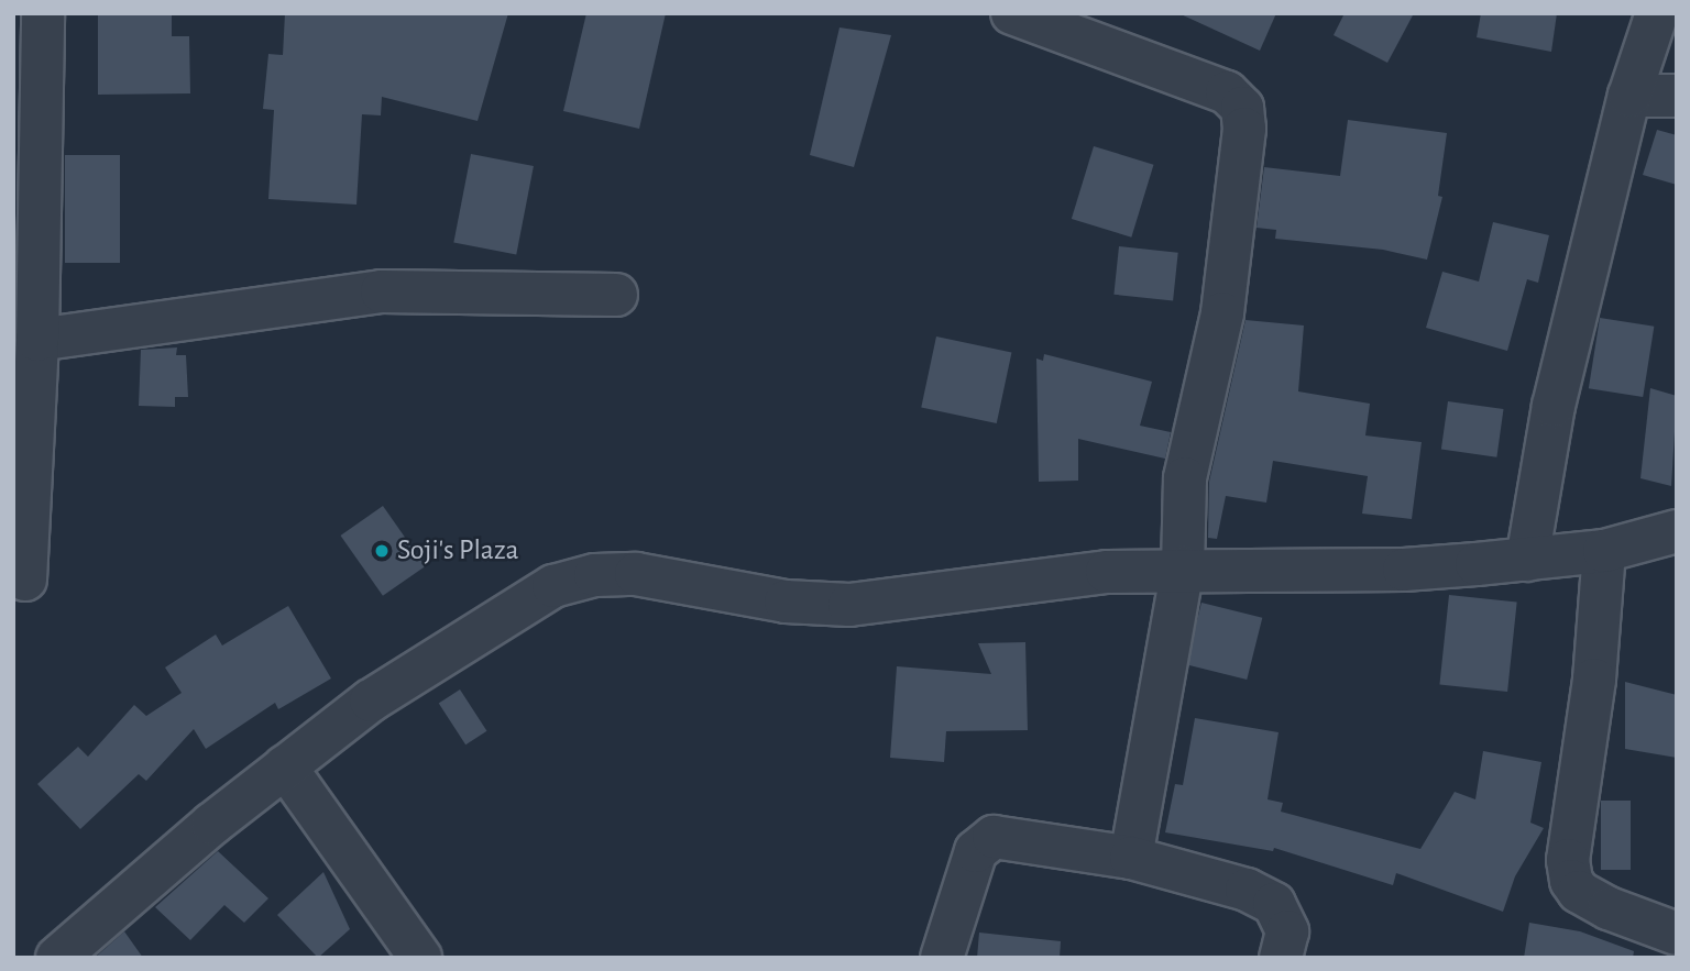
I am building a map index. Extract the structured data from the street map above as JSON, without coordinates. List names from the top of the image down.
{
  "places": ["Soji's Plaza"]
}
